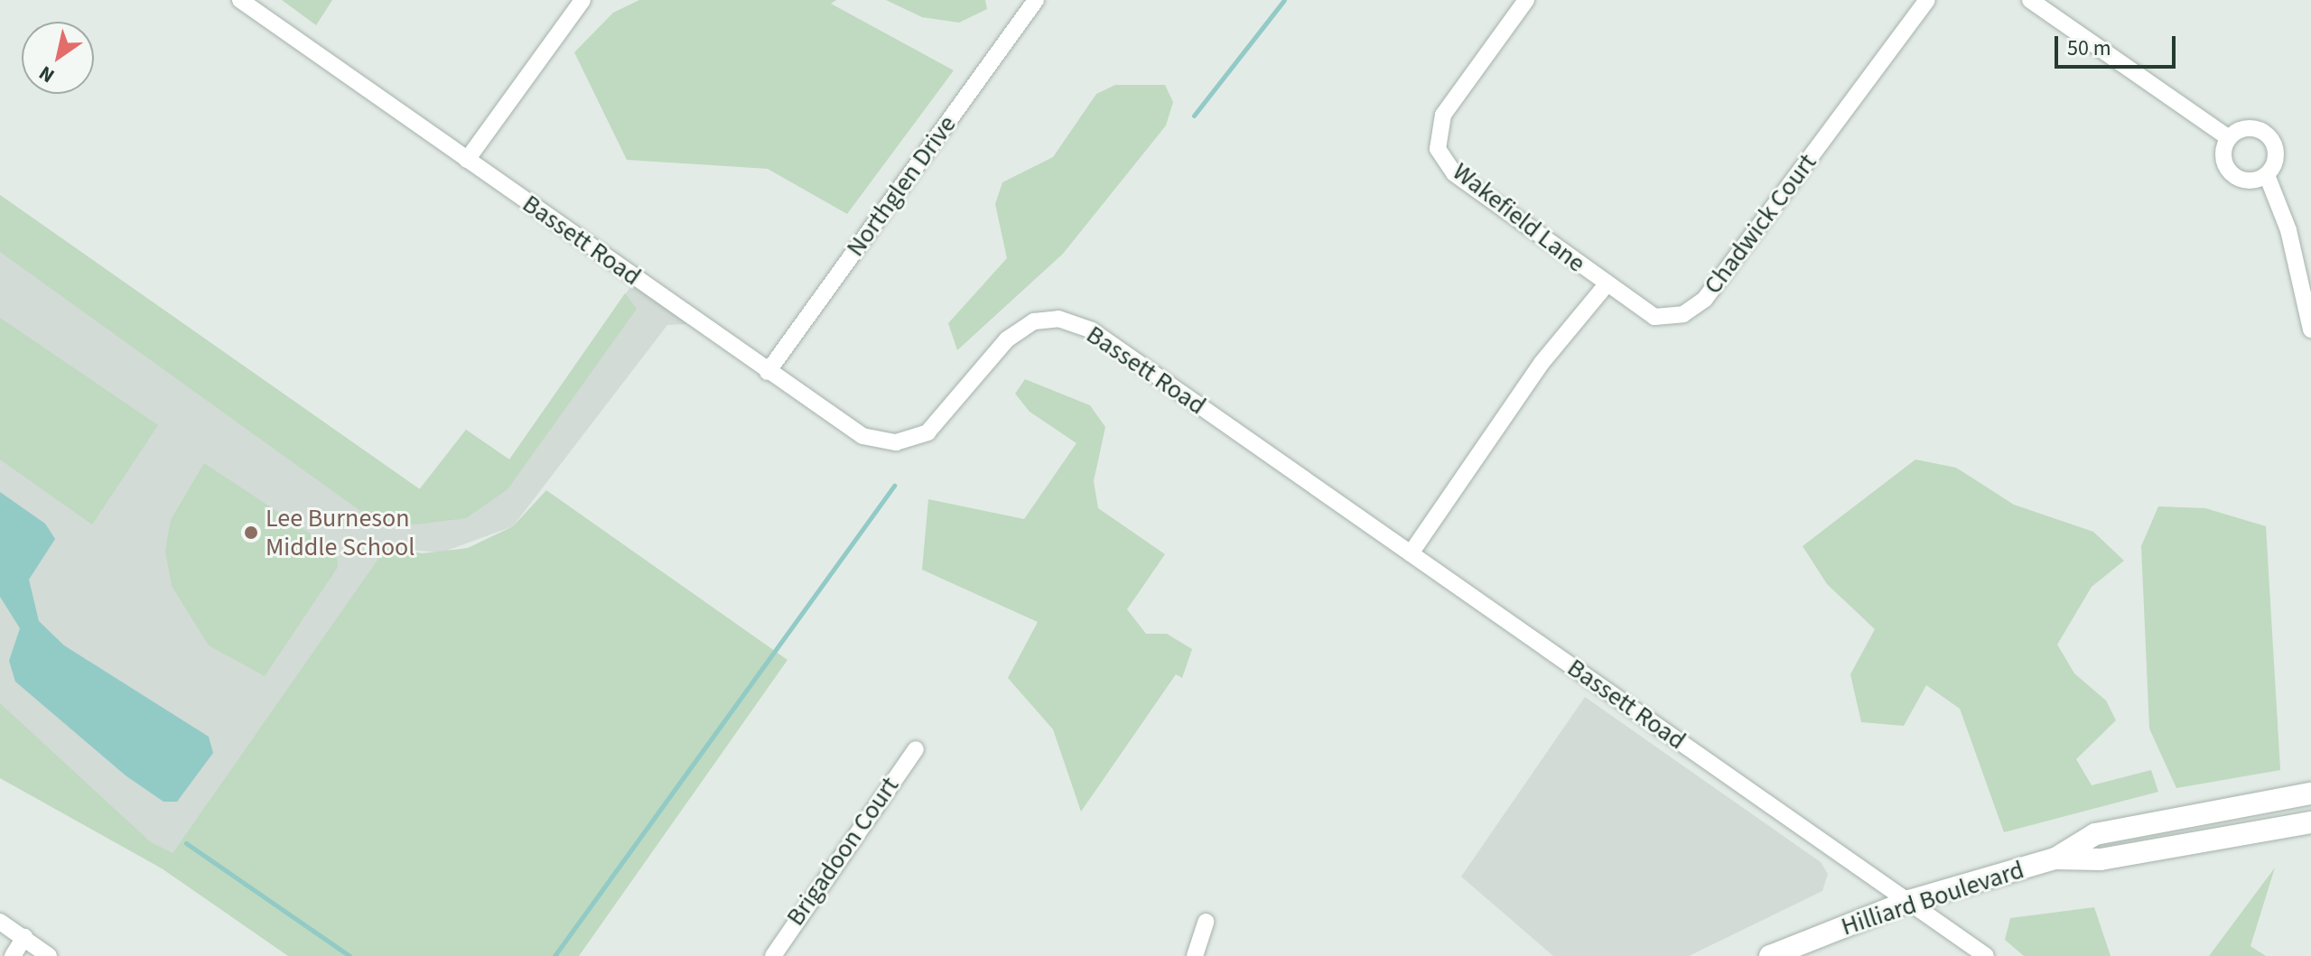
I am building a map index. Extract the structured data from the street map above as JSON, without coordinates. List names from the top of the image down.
{
  "streets": {
    "main road": ["Hilliard Boulevard"],
    "street": [
      "Northglen Drive",
      "Wakefield Lane",
      "Chadwick Court",
      "Bassett Road",
      "Brigadoon Court"
    ]
  },
  "crossings": [
    ["Northglen Drive", "Bassett Road"],
    ["Wakefield Lane", "Chadwick Court"],
    ["Bassett Road", "Hilliard Boulevard"]
  ],
  "places": ["Lee Burneson Middle School"],
  "scale_bar": "50 m",
  "north": "bottom left"
}
